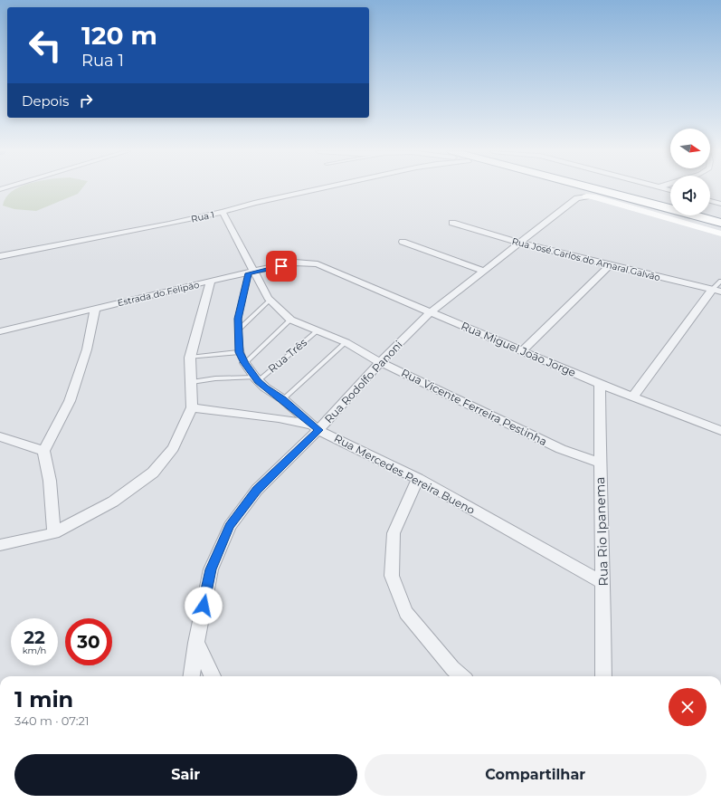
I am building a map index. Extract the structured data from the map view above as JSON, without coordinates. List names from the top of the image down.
{
  "streets": {
    "street": [
      "Rua 1",
      "Rua José Carlos do Amaral Galvão",
      "Estrada do Felipão",
      "Rua Miguel João Jorge",
      "Rua Rodolfo Panoni",
      "Rua Vicente Ferreira Pestinha",
      "Rua Mercedes Pereira Bueno",
      "Rua Rio Ipanema"
    ],
    "lane": ["Rua Três"]
  },
  "crossings": [
    ["Rua 1", "Rua Vicente Ferreira Pestinha"],
    ["Rua José Carlos do Amaral Galvão", "Rua Rodolfo Panoni"],
    ["Estrada do Felipão", "Rua Miguel João Jorge"],
    ["Estrada do Felipão", "Rua Vicente Ferreira Pestinha"],
    ["Rua Miguel João Jorge", "Rua Rodolfo Panoni"],
    ["Rua Miguel João Jorge", "Rua Rio Ipanema"],
    ["Rua Três", "Rua Vicente Ferreira Pestinha"],
    ["Rua Rodolfo Panoni", "Rua Vicente Ferreira Pestinha"],
    ["Rua Rodolfo Panoni", "Rua Mercedes Pereira Bueno"],
    ["Rua Vicente Ferreira Pestinha", "Rua Rio Ipanema"],
    ["Rua Mercedes Pereira Bueno", "Rua Rio Ipanema"]
  ],
  "north": "right",
  "page": {
    "turn": ["120 m", "Rua 1"],
    "then": "Depois",
    "speed": "22 km/h",
    "limit": "30",
    "heading": ["1 min", "340 m · 07:21"],
    "buttons": ["Sair", "Compartilhar"]
  }
}
